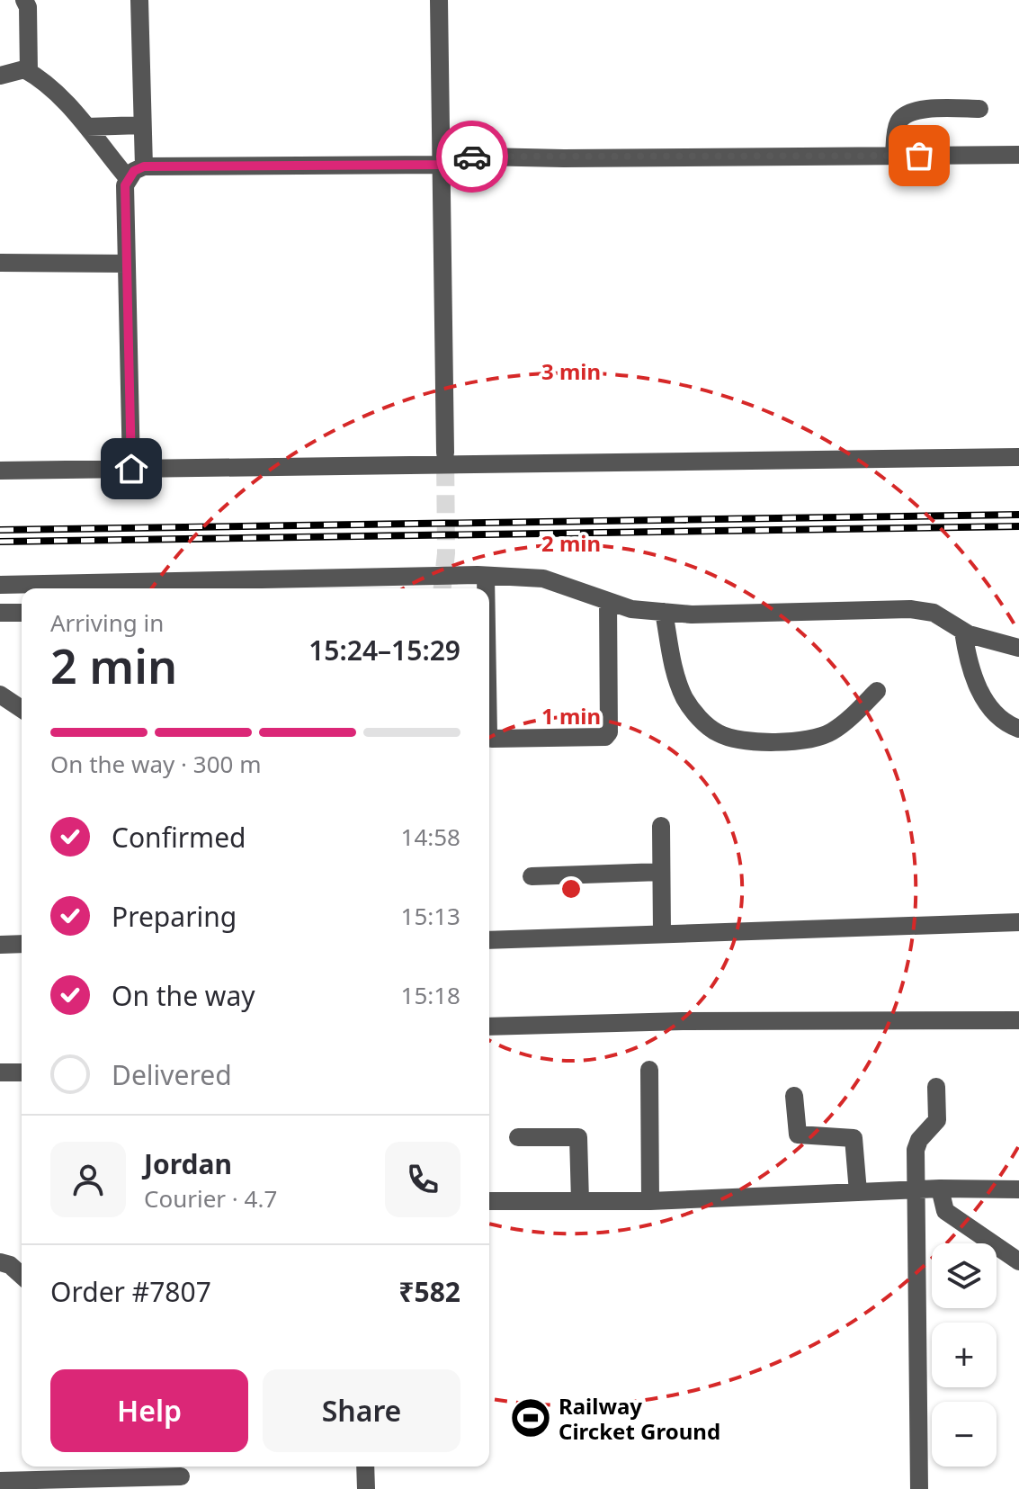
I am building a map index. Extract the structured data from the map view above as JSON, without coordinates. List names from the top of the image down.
{
  "places": {
    "sports": ["Railway Circket Ground"]
  },
  "page": {
    "heading": ["2 min", "Arriving in", "15:24–15:29"],
    "panel": [
      "Jordan",
      "Courier · 4.7",
      "Order #7807",
      "₹582"
    ],
    "bar": "On the way · 300 m",
    "list": [
      ["Confirmed", "14:58"],
      ["Preparing", "15:13"],
      ["On the way", "15:18"],
      "Delivered"
    ],
    "map_buttons": ["+", "−"],
    "buttons": ["Help", "Share"]
  },
  "rings": ["3 min", "2 min", "1 min"]
}
